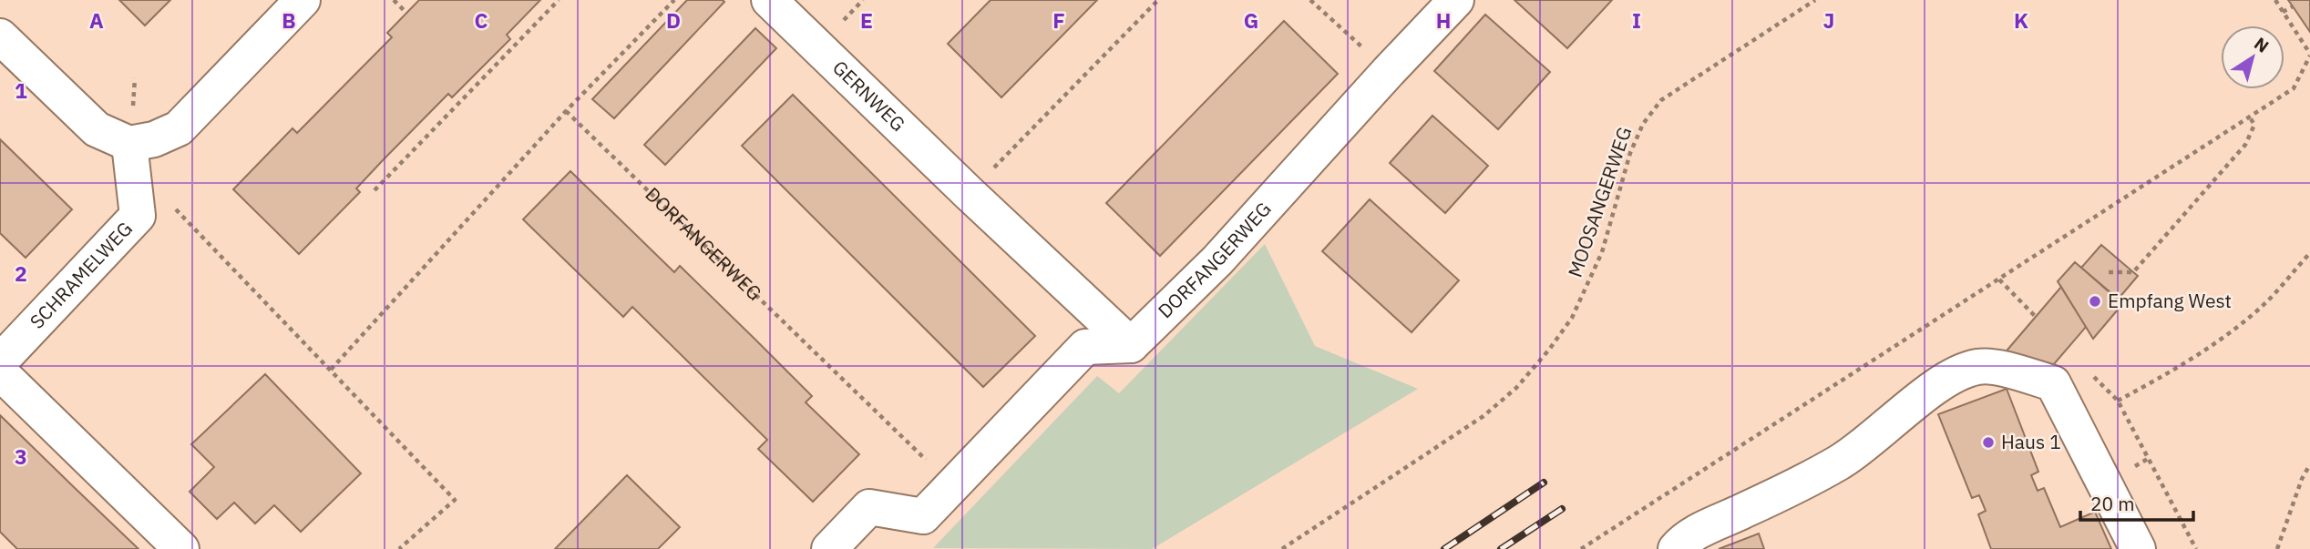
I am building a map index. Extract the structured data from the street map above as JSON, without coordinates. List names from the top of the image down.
{
  "streets": {
    "street": ["GERNWEG", "DORFANGERWEG", "SCHRAMELWEG"],
    "path": ["MOOSANGERWEG"]
  },
  "crossings": [
    ["GERNWEG", "DORFANGERWEG"]
  ],
  "places": ["Empfang West", "Haus 1"],
  "scale_bar": "20 m",
  "north": "top right",
  "grid": {
    "columns": [
      "A",
      "B",
      "C",
      "D",
      "E",
      "F",
      "G",
      "H",
      "I",
      "J",
      "K"
    ],
    "rows": ["1", "2", "3"]
  }
}
